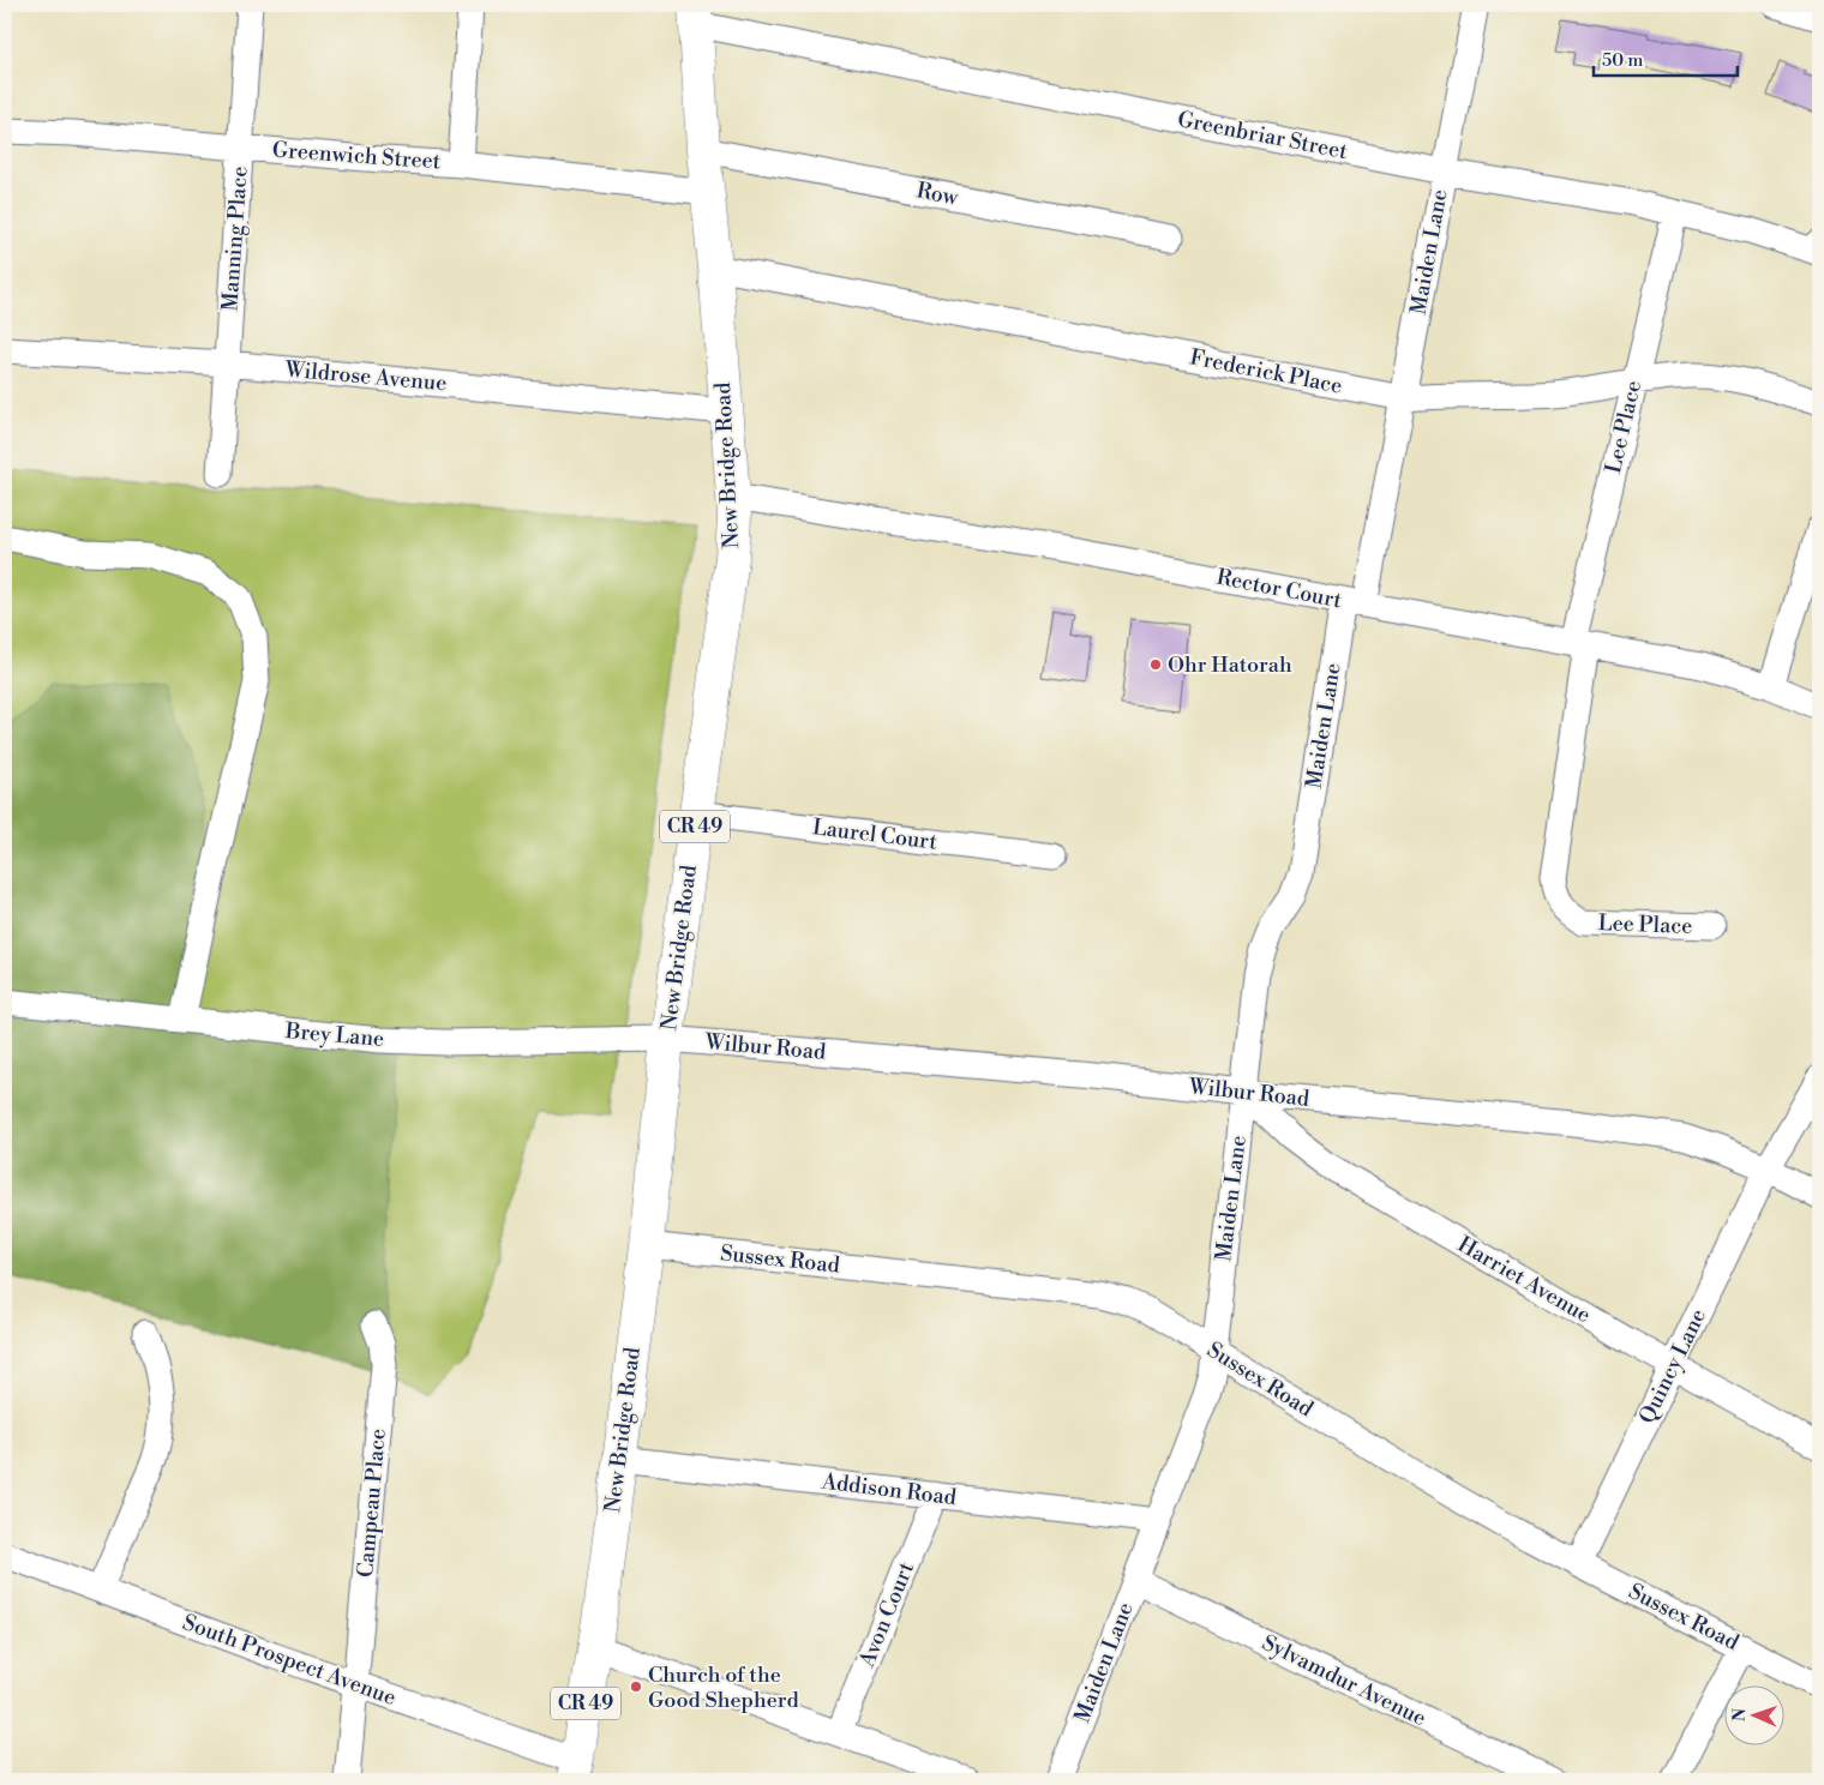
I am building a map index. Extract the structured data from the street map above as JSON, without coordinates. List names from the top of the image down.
{
  "streets": {
    "main road": ["New Bridge Road", "CR 49"],
    "street": [
      "Greenbriar Street",
      "Greenwich Street",
      "Row",
      "Manning Place",
      "Maiden Lane",
      "Frederick Place",
      "Wildrose Avenue",
      "Lee Place",
      "Rector Court",
      "Laurel Court",
      "Brey Lane",
      "Wilbur Road",
      "Sussex Road",
      "Harriet Avenue",
      "Quincy Lane",
      "Addison Road",
      "Campeau Place",
      "Avon Court",
      "South Prospect Avenue",
      "Sylvamdur Avenue"
    ]
  },
  "crossings": [
    ["Greenbriar Street", "Maiden Lane"],
    ["Greenbriar Street", "Lee Place"],
    ["Greenbriar Street", "New Bridge Road"],
    ["Greenwich Street", "Manning Place"],
    ["Greenwich Street", "New Bridge Road"],
    ["Row", "New Bridge Road"],
    ["Manning Place", "Wildrose Avenue"],
    ["Maiden Lane", "Frederick Place"],
    ["Maiden Lane", "Rector Court"],
    ["Maiden Lane", "Wilbur Road"],
    ["Maiden Lane", "Sussex Road"],
    ["Maiden Lane", "Harriet Avenue"],
    ["Maiden Lane", "Addison Road"],
    ["Maiden Lane", "Sylvamdur Avenue"],
    ["Frederick Place", "Lee Place"],
    ["Frederick Place", "New Bridge Road"],
    ["Wildrose Avenue", "New Bridge Road"],
    ["Lee Place", "Rector Court"],
    ["New Bridge Road", "Rector Court"],
    ["New Bridge Road", "Laurel Court"],
    ["New Bridge Road", "Brey Lane"],
    ["New Bridge Road", "Wilbur Road"],
    ["New Bridge Road", "Sussex Road"],
    ["New Bridge Road", "Addison Road"],
    ["New Bridge Road", "South Prospect Avenue"],
    ["Brey Lane", "Wilbur Road"],
    ["Wilbur Road", "Harriet Avenue"],
    ["Wilbur Road", "Quincy Lane"],
    ["Sussex Road", "Quincy Lane"],
    ["Harriet Avenue", "Quincy Lane"],
    ["Addison Road", "Avon Court"],
    ["Campeau Place", "South Prospect Avenue"]
  ],
  "places": ["Ohr Hatorah", "Church of the Good Shepherd"],
  "scale_bar": "50 m",
  "north": "left"
}
